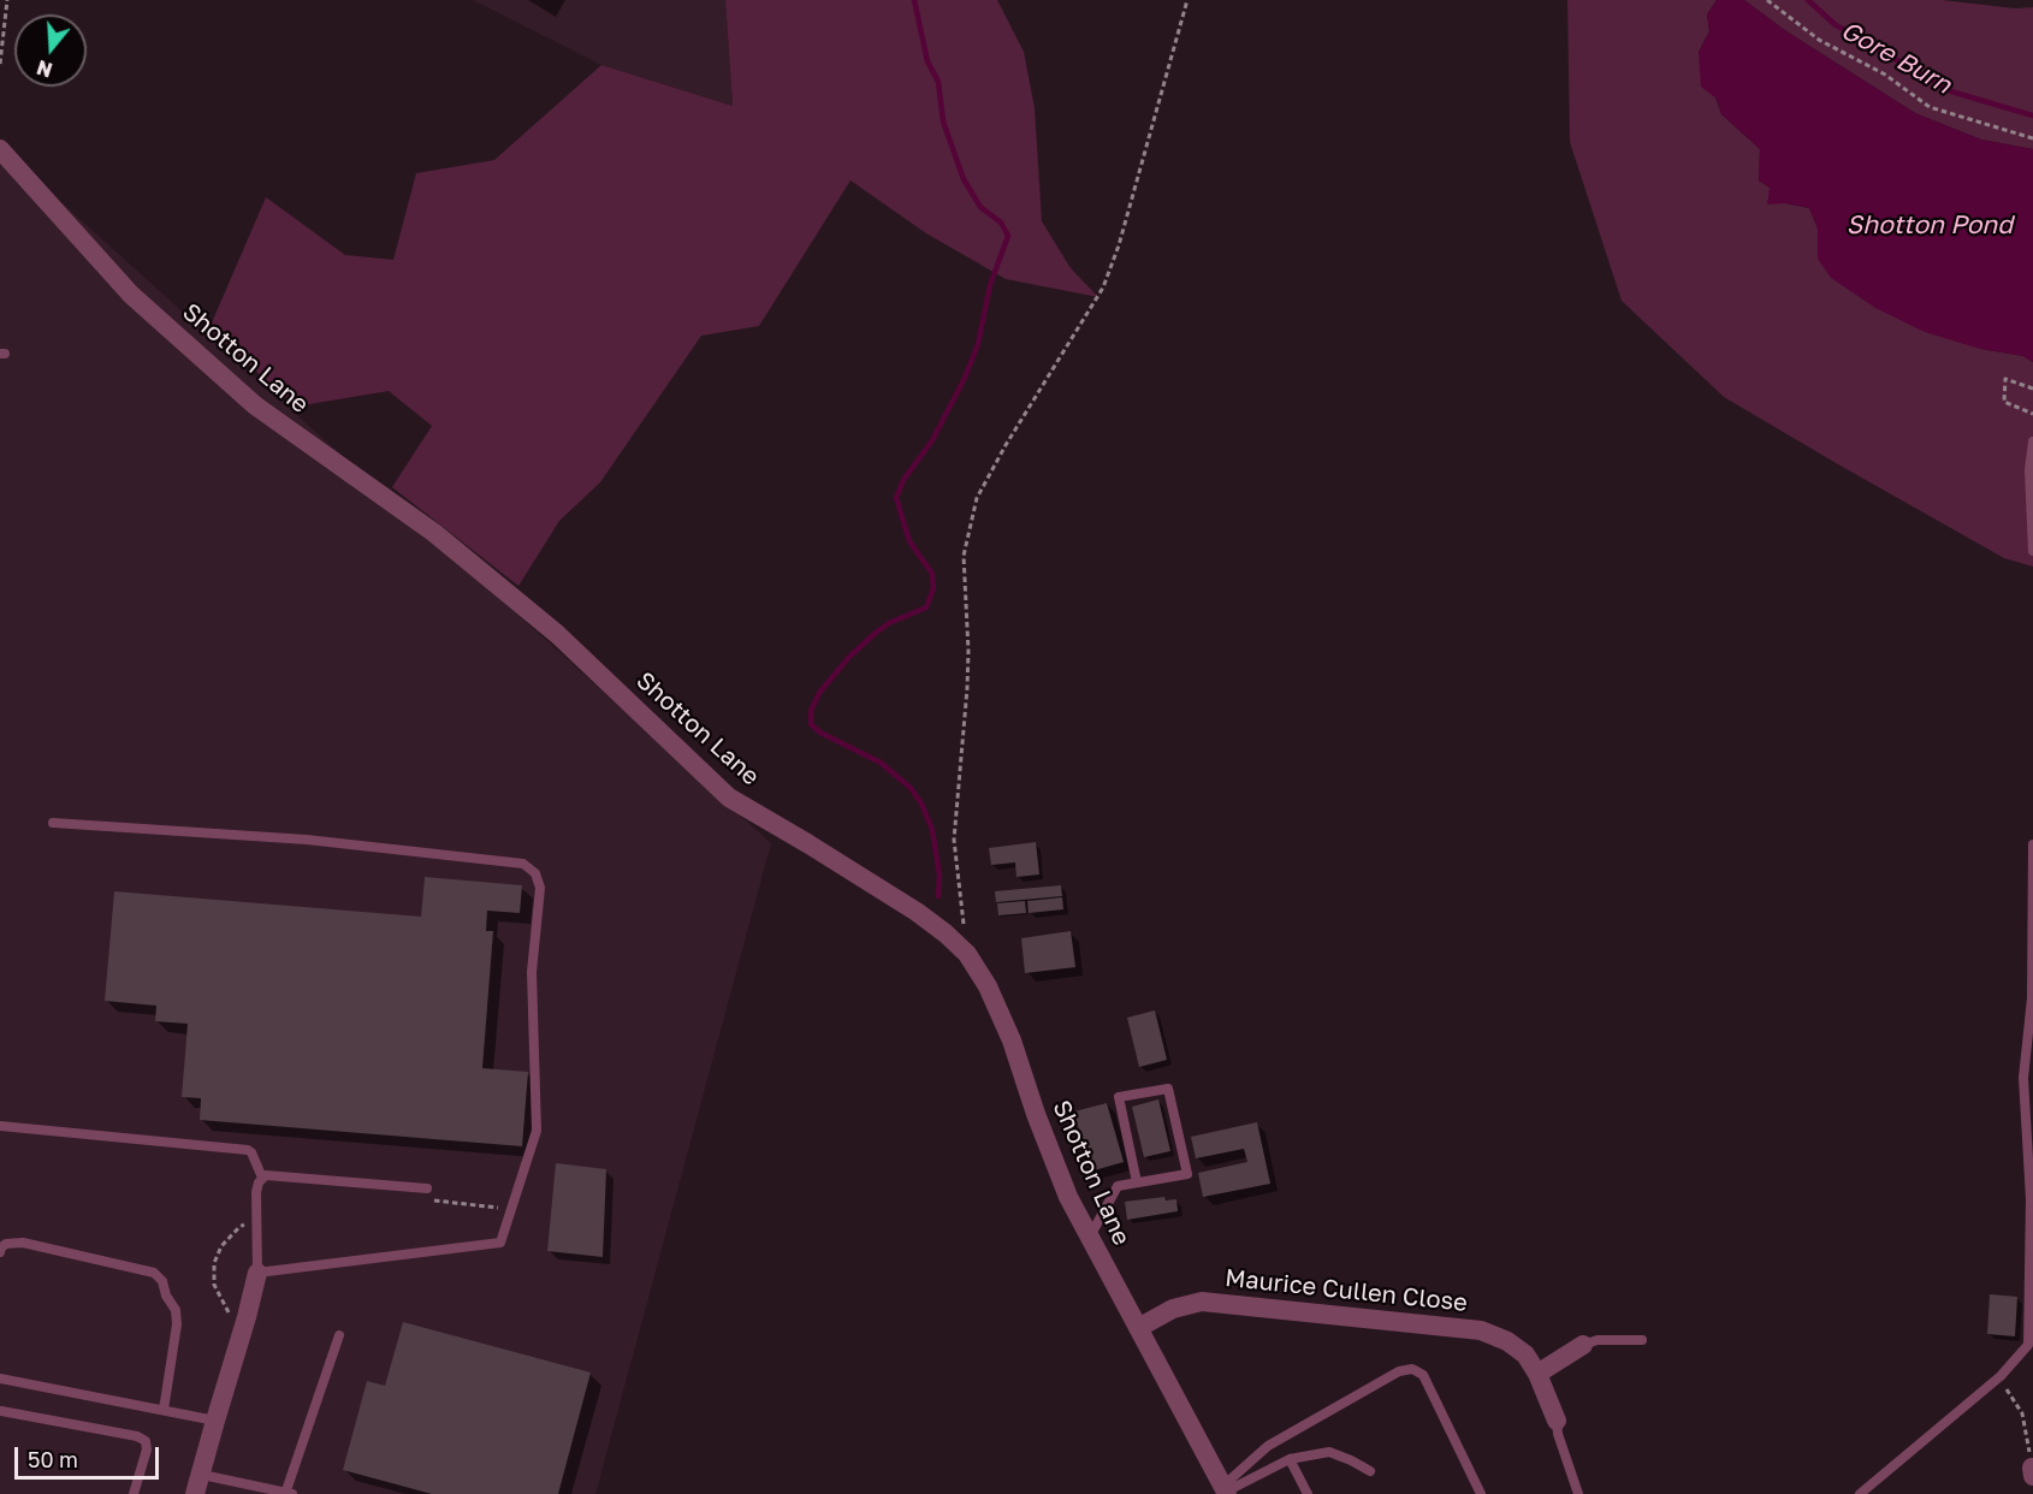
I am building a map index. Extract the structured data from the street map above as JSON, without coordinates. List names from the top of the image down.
{
  "streets": {
    "street": ["Shotton Lane", "Maurice Cullen Close"]
  },
  "crossings": [
    ["Shotton Lane", "Maurice Cullen Close"]
  ],
  "water": ["Gore Burn", "Shotton Pond"],
  "scale_bar": "50 m",
  "north": "bottom"
}
